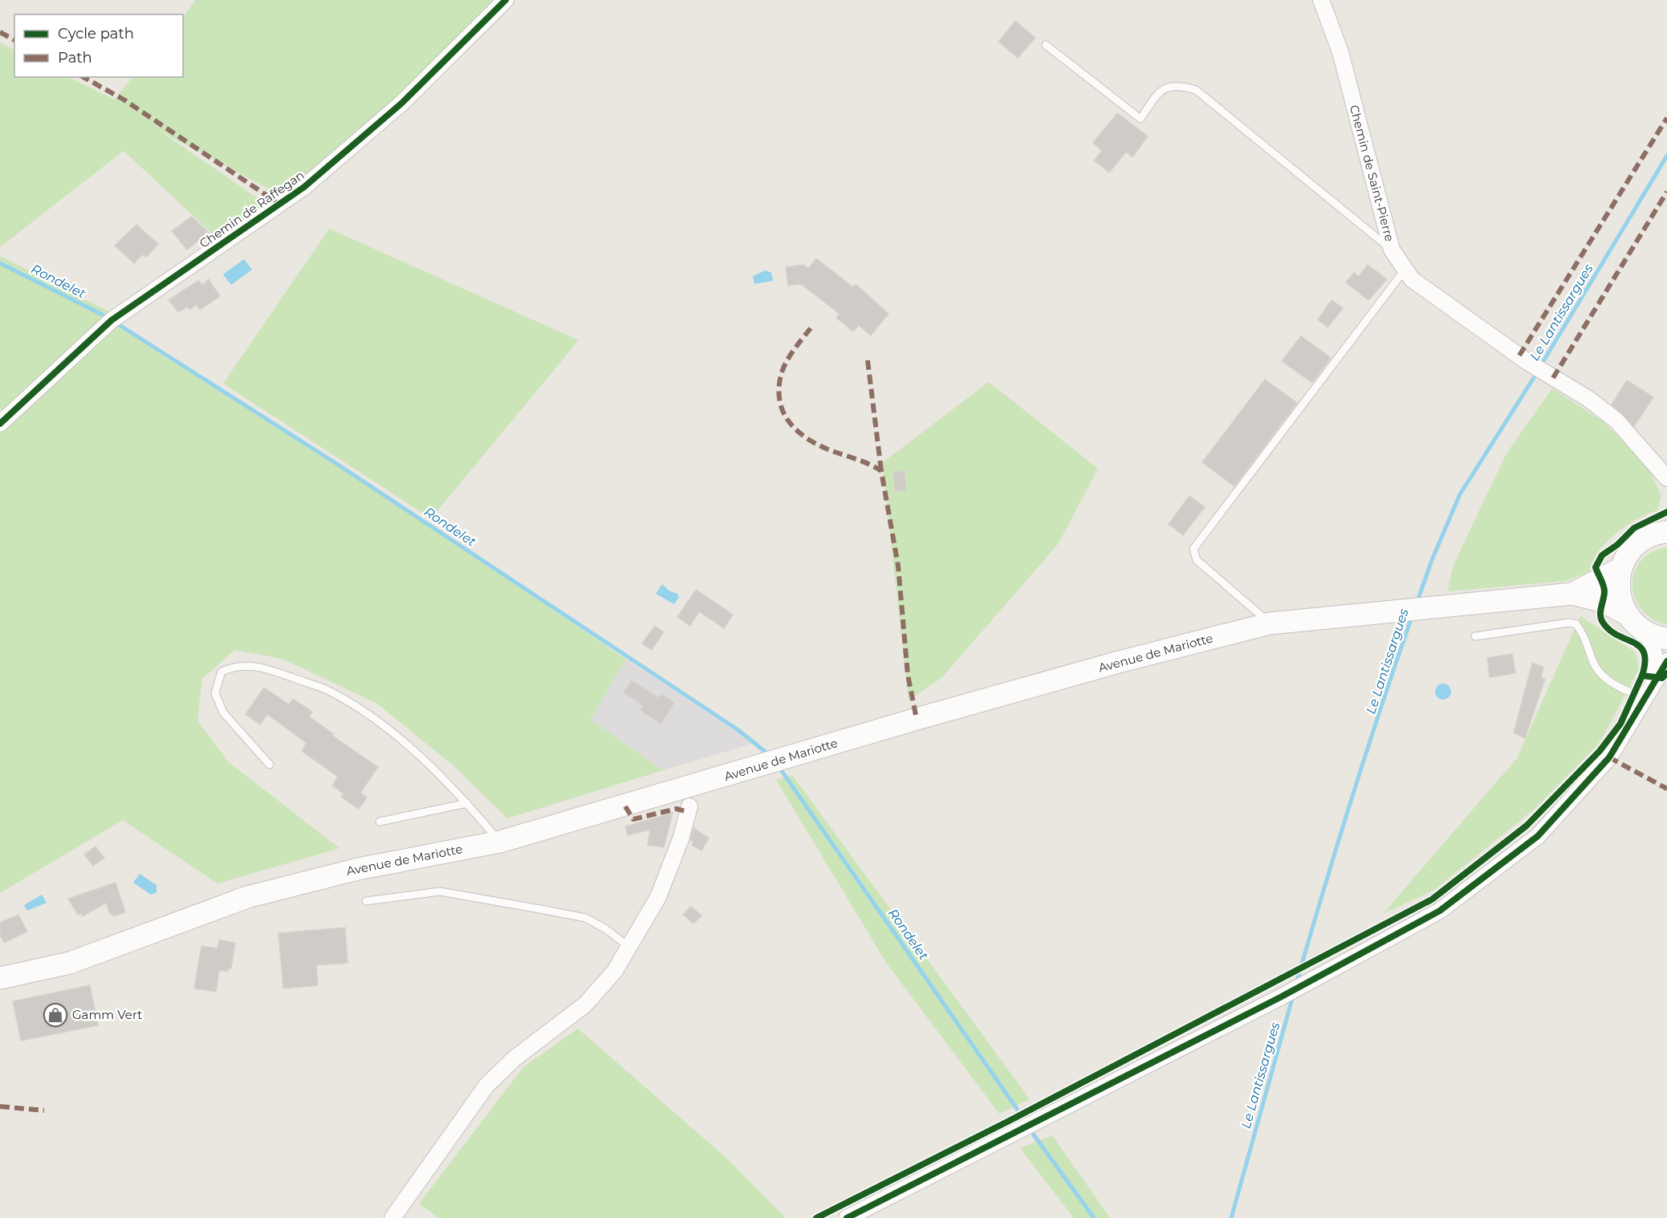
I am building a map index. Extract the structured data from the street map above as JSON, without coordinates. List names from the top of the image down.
{
  "streets": {
    "main road": ["Avenue de Mariotte"],
    "street": ["Chemin de Saint-Pierre", "Chemin de Raffegan"]
  },
  "water": ["Rondelet", "Le Lantissargues"],
  "places": {
    "shop": ["Gamm Vert"]
  },
  "legend": ["Cycle path", "Path"]
}
